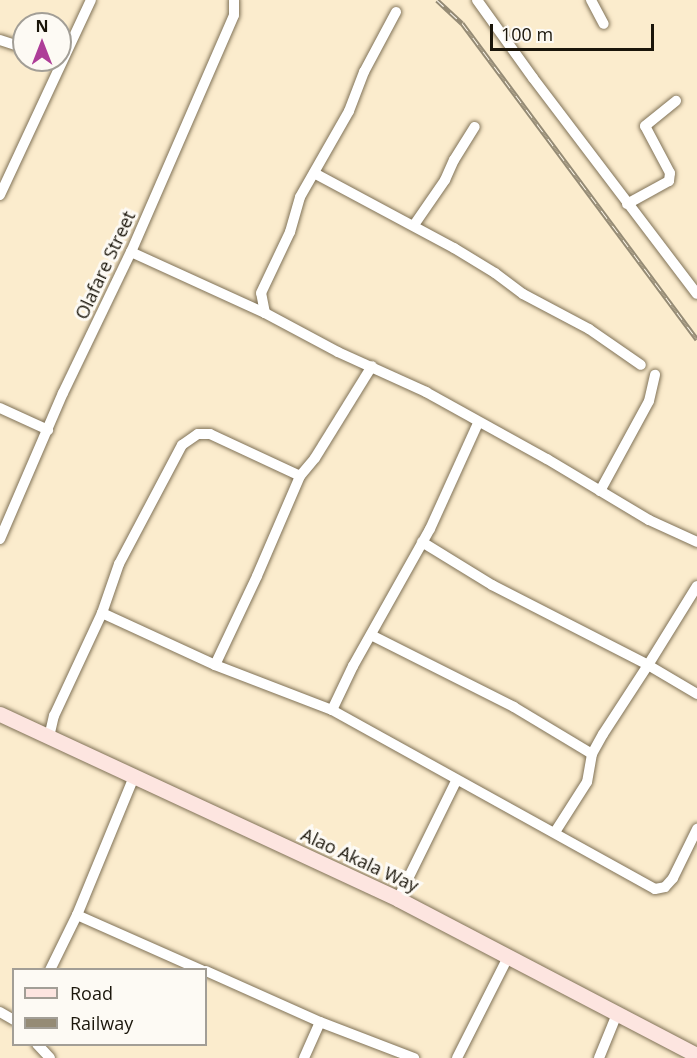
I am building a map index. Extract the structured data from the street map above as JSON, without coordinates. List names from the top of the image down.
{
  "streets": {
    "street": ["Olafare Street", "Alao Akala Way"]
  },
  "legend": ["Road", "Railway"],
  "scale_bar": "100 m",
  "north": "top"
}
